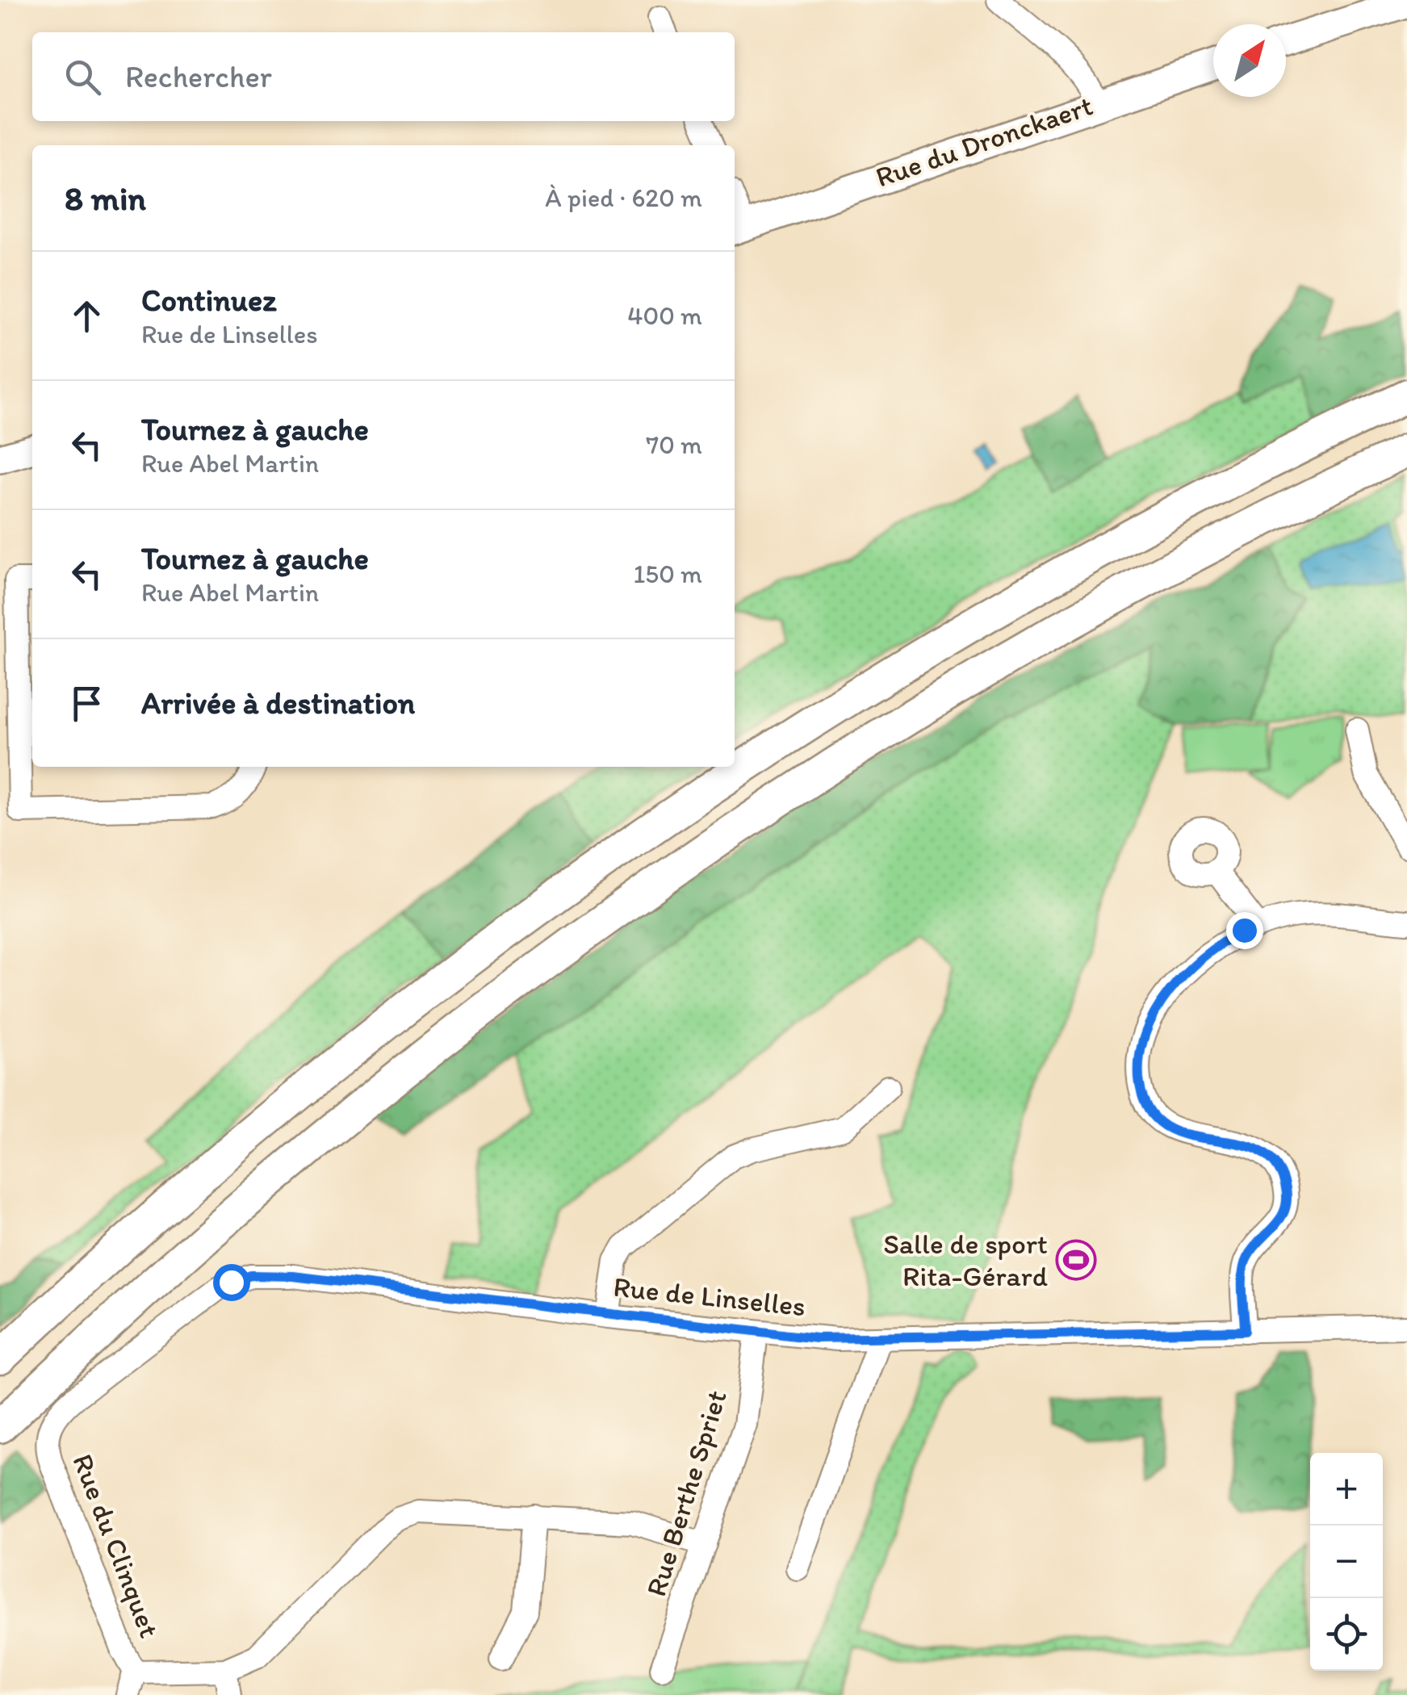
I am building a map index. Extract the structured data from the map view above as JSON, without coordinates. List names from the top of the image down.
{
  "streets": {
    "main road": ["Rue du Dronckaert"],
    "street": ["Rue de Linselles", "Rue Berthe Spriet", "Rue du Clinquet"]
  },
  "crossings": [
    ["Rue de Linselles", "Rue Berthe Spriet"],
    ["Rue de Linselles", "Rue du Clinquet"]
  ],
  "places": {
    "sports": ["Salle de sport Rita-Gérard"]
  },
  "north": "top right",
  "page": {
    "search": "Rechercher",
    "heading": ["8 min", "À pied · 620 m"],
    "list": [
      ["Continuez", "Rue de Linselles", "400 m"],
      ["Tournez à gauche", "Rue Abel Martin", "70 m"],
      ["Tournez à gauche", "Rue Abel Martin", "150 m"],
      "Arrivée à destination"
    ],
    "map_buttons": ["+", "−"]
  }
}
